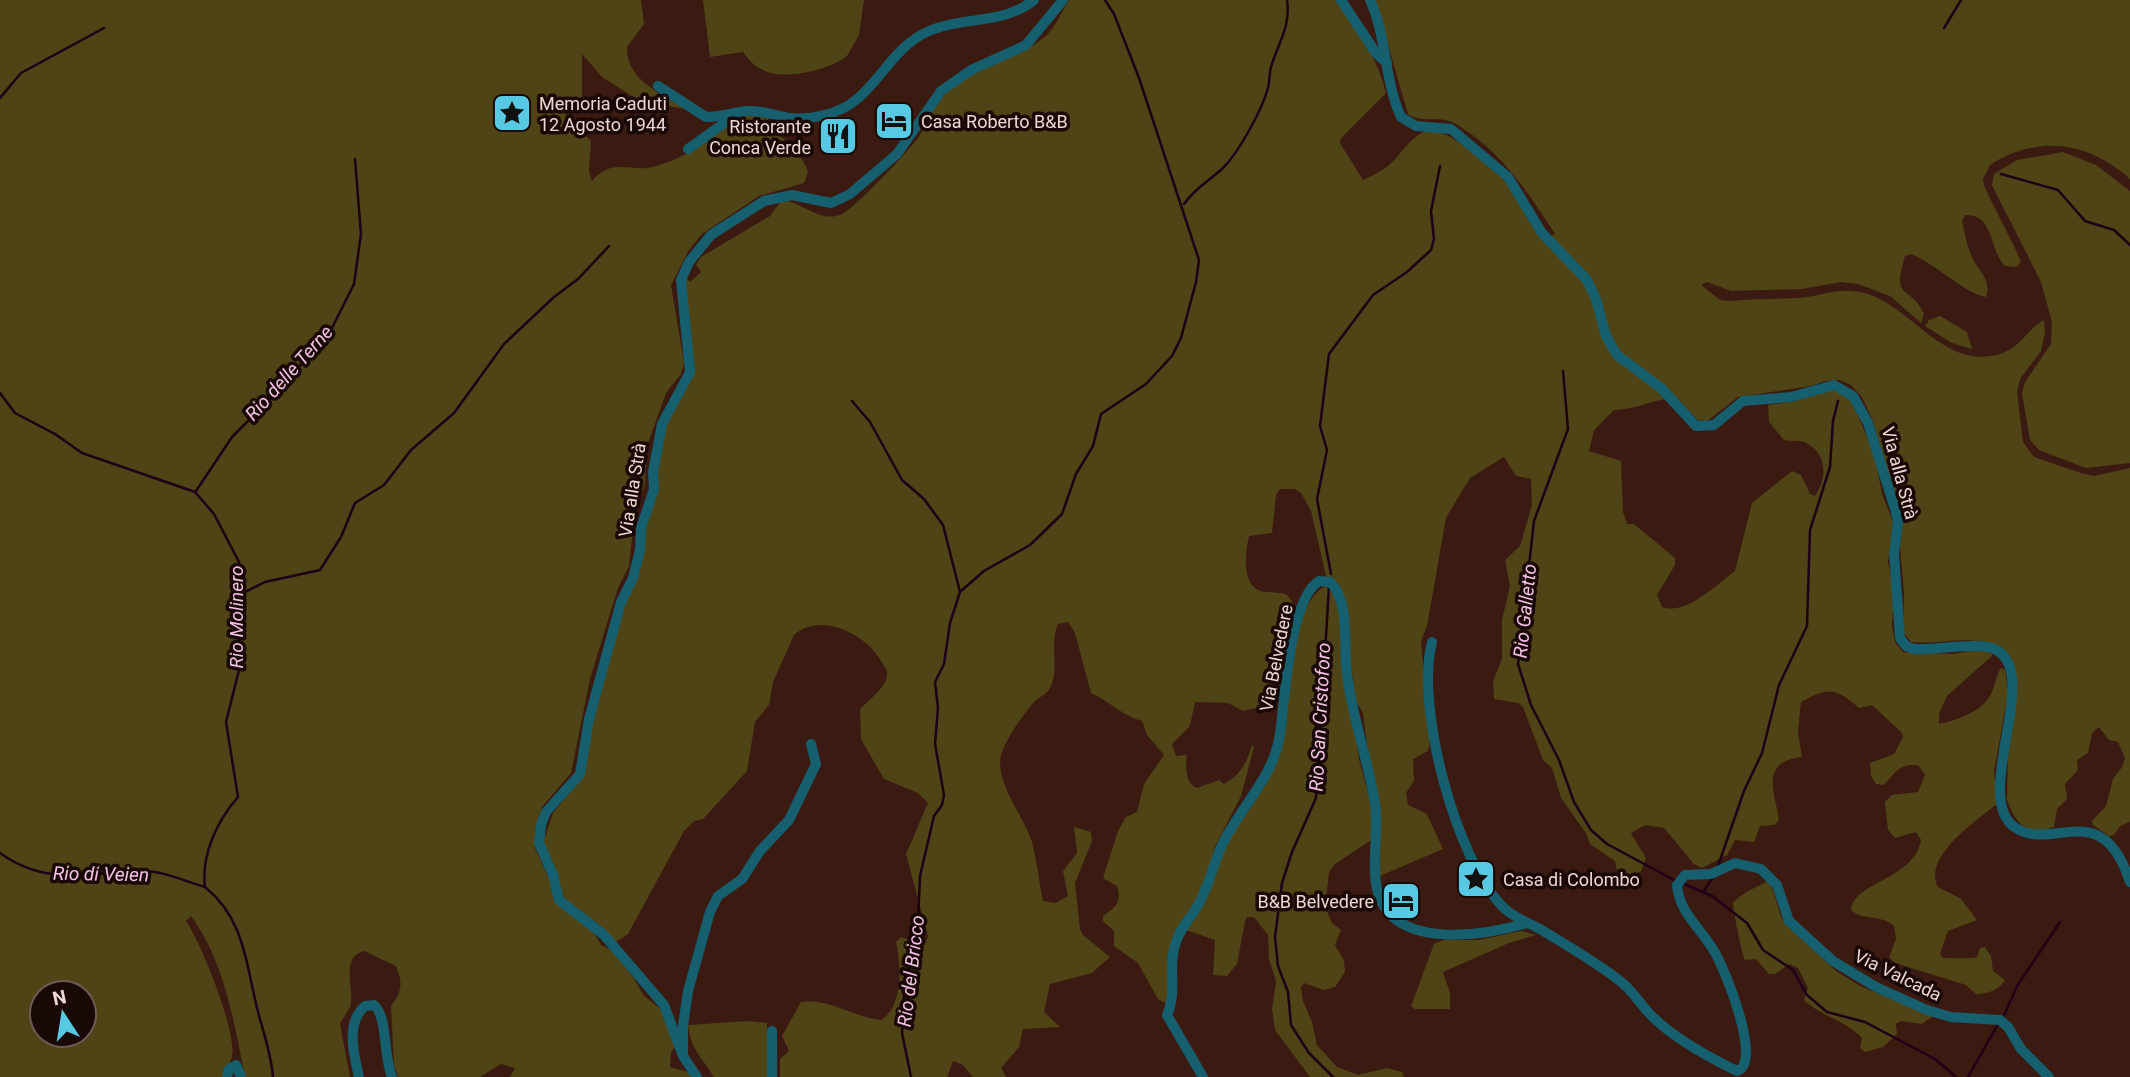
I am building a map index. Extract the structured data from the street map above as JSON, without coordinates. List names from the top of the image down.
{
  "streets": {
    "street": ["Via alla Strà", "Via Belvedere", "Via Valcada"]
  },
  "crossings": [
    ["Via Belvedere", "Via Valcada"]
  ],
  "water": [
    "Rio delle Terne",
    "Rio Galletto",
    "Rio Molinero",
    "Rio San Cristoforo",
    "Rio di Veien",
    "Rio del Bricco"
  ],
  "places": {
    "place": ["Memoria Caduti 12 Agosto 1944", "Casa di Colombo"],
    "hotel": ["Casa Roberto B&B", "B&B Belvedere"],
    "restaurant": ["Ristorante Conca Verde"]
  },
  "north": "top"
}
